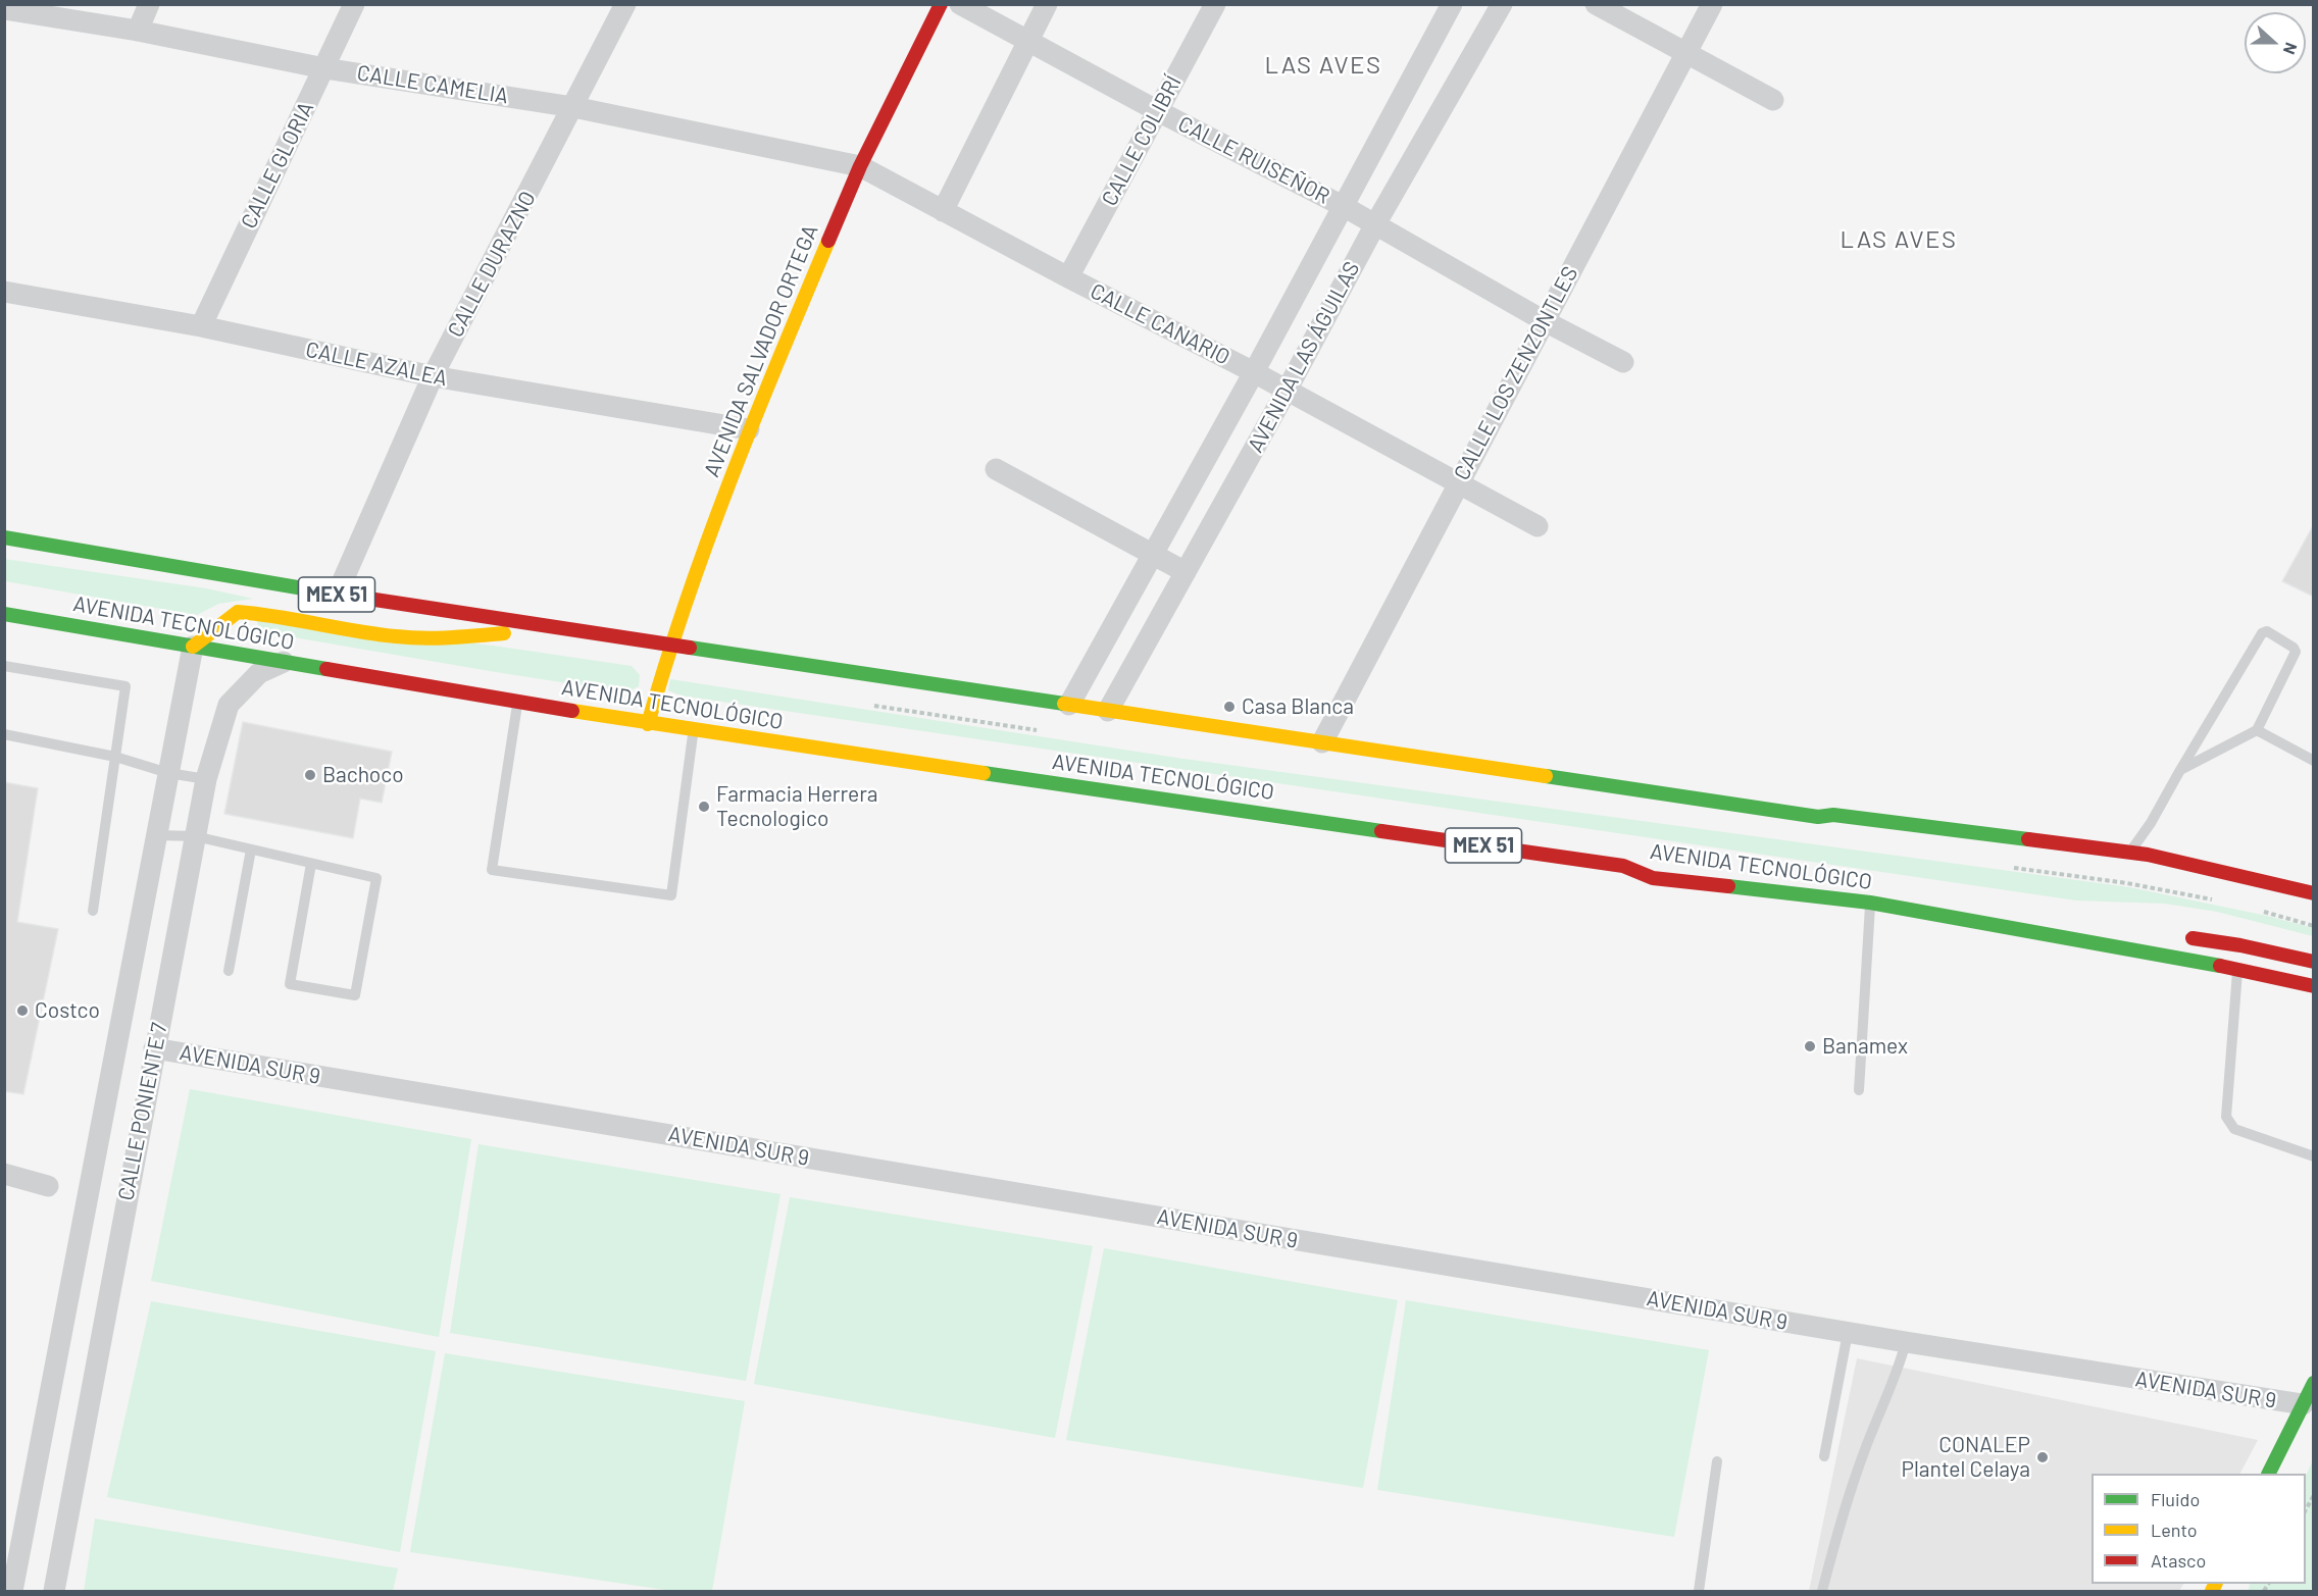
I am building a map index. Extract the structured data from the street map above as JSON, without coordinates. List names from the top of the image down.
{
  "streets": {
    "main road": ["AVENIDA SALVADOR ORTEGA", "MEX 51", "AVENIDA TECNOLÓGICO"],
    "street": [
      "CALLE CAMELIA",
      "CALLE COLIBRÍ",
      "CALLE RUISEÑOR",
      "CALLE GLORIA",
      "CALLE DURAZNO",
      "CALLE CANARIO",
      "AVENIDA LAS ÁGUILAS",
      "CALLE AZALEA",
      "CALLE LOS ZENZONTLES",
      "AVENIDA SUR 9",
      "CALLE PONIENTE 7"
    ]
  },
  "crossings": [
    ["CALLE CAMELIA", "CALLE GLORIA"],
    ["CALLE CAMELIA", "CALLE DURAZNO"],
    ["CALLE CAMELIA", "CALLE CANARIO"],
    ["CALLE CAMELIA", "AVENIDA SALVADOR ORTEGA"],
    ["CALLE COLIBRÍ", "CALLE RUISEÑOR"],
    ["CALLE COLIBRÍ", "CALLE CANARIO"],
    ["CALLE RUISEÑOR", "AVENIDA LAS ÁGUILAS"],
    ["CALLE RUISEÑOR", "CALLE LOS ZENZONTLES"],
    ["CALLE GLORIA", "CALLE AZALEA"],
    ["CALLE DURAZNO", "CALLE AZALEA"],
    ["CALLE DURAZNO", "MEX 51"],
    ["CALLE CANARIO", "AVENIDA SALVADOR ORTEGA"],
    ["CALLE CANARIO", "AVENIDA LAS ÁGUILAS"],
    ["CALLE CANARIO", "CALLE LOS ZENZONTLES"],
    ["AVENIDA SALVADOR ORTEGA", "CALLE AZALEA"],
    ["AVENIDA SALVADOR ORTEGA", "MEX 51"],
    ["AVENIDA SALVADOR ORTEGA", "AVENIDA TECNOLÓGICO"],
    ["AVENIDA LAS ÁGUILAS", "MEX 51"],
    ["CALLE LOS ZENZONTLES", "MEX 51"],
    ["AVENIDA TECNOLÓGICO", "CALLE PONIENTE 7"],
    ["AVENIDA SUR 9", "CALLE PONIENTE 7"]
  ],
  "districts": ["LAS AVES", "LAS AVES"],
  "places": [
    "Casa Blanca",
    "Bachoco",
    "Farmacia Herrera Tecnologico",
    "Costco",
    "Banamex",
    "CONALEP Plantel Celaya"
  ],
  "legend": ["Fluido", "Lento", "Atasco"],
  "north": "right"
}
